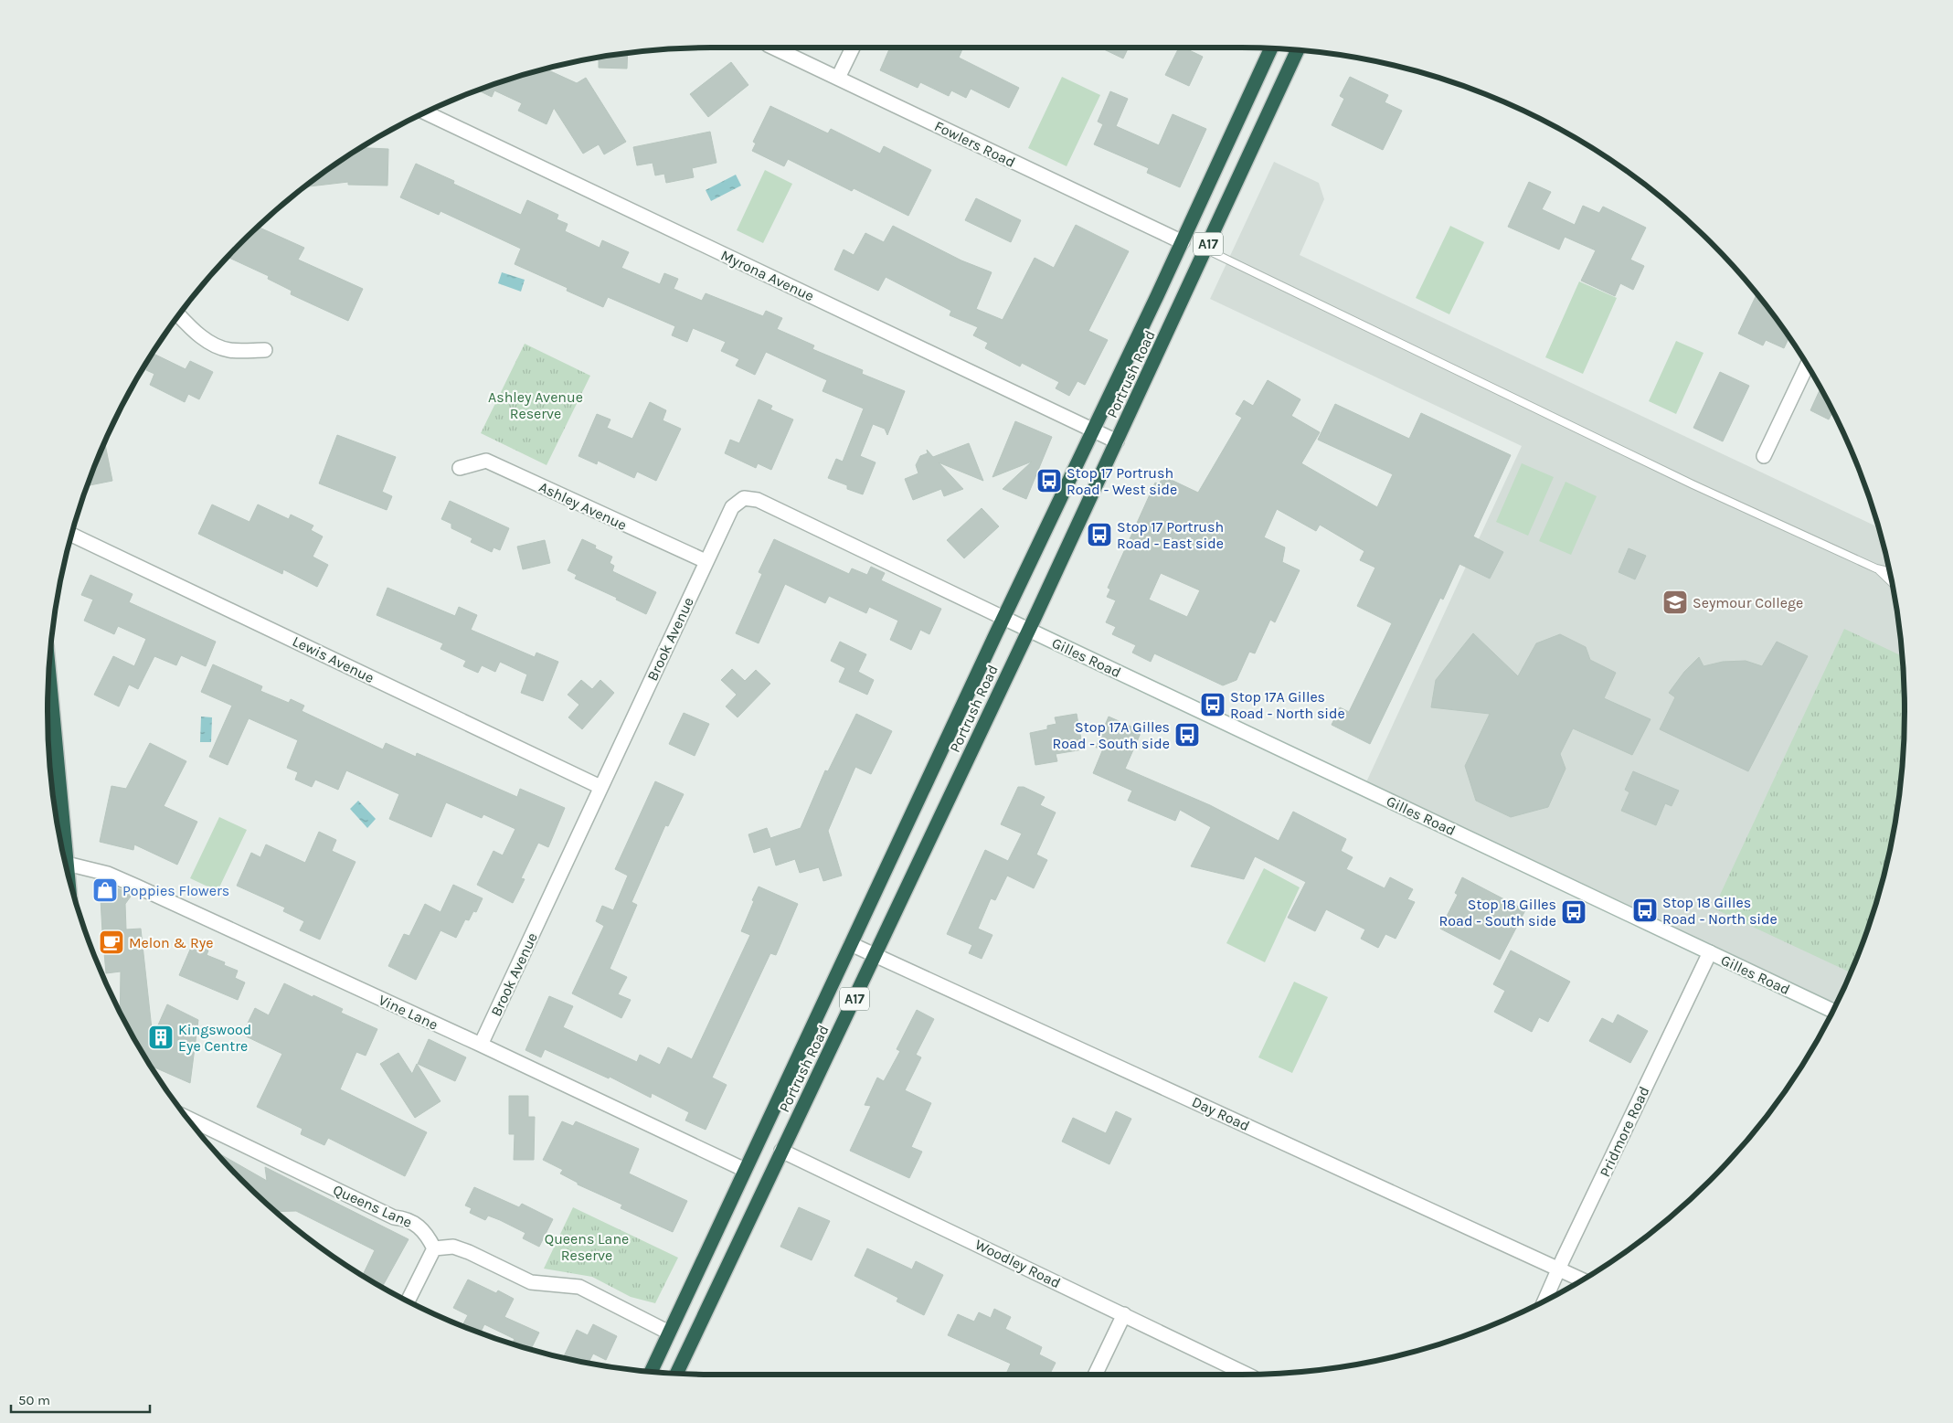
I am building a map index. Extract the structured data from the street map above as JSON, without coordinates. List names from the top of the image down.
{
  "streets": {
    "highway": ["A17", "Portrush Road"],
    "street": [
      "Fowlers Road",
      "Myrona Avenue",
      "Ashley Avenue",
      "Brook Avenue",
      "Gilles Road",
      "Lewis Avenue",
      "Vine Lane",
      "Day Road",
      "Pridmore Road",
      "Queens Lane",
      "Woodley Road"
    ]
  },
  "crossings": [
    ["Fowlers Road", "Portrush Road"],
    ["Myrona Avenue", "Portrush Road"],
    ["Portrush Road", "Brook Avenue"],
    ["Portrush Road", "Gilles Road"],
    ["Portrush Road", "Vine Lane"],
    ["Portrush Road", "Day Road"],
    ["Portrush Road", "Woodley Road"],
    ["Ashley Avenue", "Brook Avenue"],
    ["Brook Avenue", "Gilles Road"],
    ["Brook Avenue", "Lewis Avenue"],
    ["Brook Avenue", "Vine Lane"],
    ["Gilles Road", "Pridmore Road"],
    ["Day Road", "Pridmore Road"]
  ],
  "parks": ["Ashley Avenue Reserve", "Queens Lane Reserve"],
  "places": {
    "bus stop": [
      "Stop 17 Portrush Road - West side",
      "Stop 17 Portrush Road - East side",
      "Stop 17A Gilles Road - North side",
      "Stop 17A Gilles Road - South side",
      "Stop 18 Gilles Road - North side",
      "Stop 18 Gilles Road - South side"
    ],
    "school or university": ["Seymour College"],
    "shop": ["Poppies Flowers"],
    "cafe": ["Melon & Rye"],
    "building": ["Kingswood Eye Centre"]
  },
  "scale_bar": "50 m"
}
